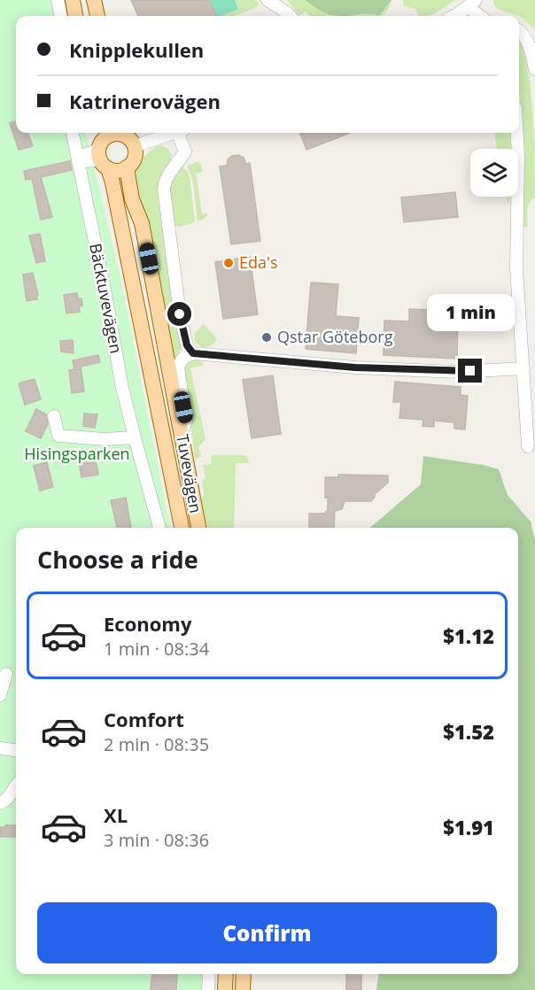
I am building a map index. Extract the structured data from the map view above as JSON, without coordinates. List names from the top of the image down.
{
  "streets": {
    "main road": ["Tuvevägen"],
    "street": ["Bäcktuvevägen"]
  },
  "parks": ["Hisingsparken"],
  "places": ["Eda's", "Qstar Göteborg"],
  "page": {
    "banner": ["Knipplekullen", "Katrinerovägen"],
    "bubble": "1 min",
    "heading": "Choose a ride",
    "list": [
      {
        "name": "Economy",
        "note": "1 min · 08:34",
        "value": "$1.12"
      },
      {
        "name": "Comfort",
        "note": "2 min · 08:35",
        "value": "$1.52"
      },
      {
        "name": "XL",
        "note": "3 min · 08:36",
        "value": "$1.91"
      }
    ],
    "buttons": "Confirm"
  }
}
